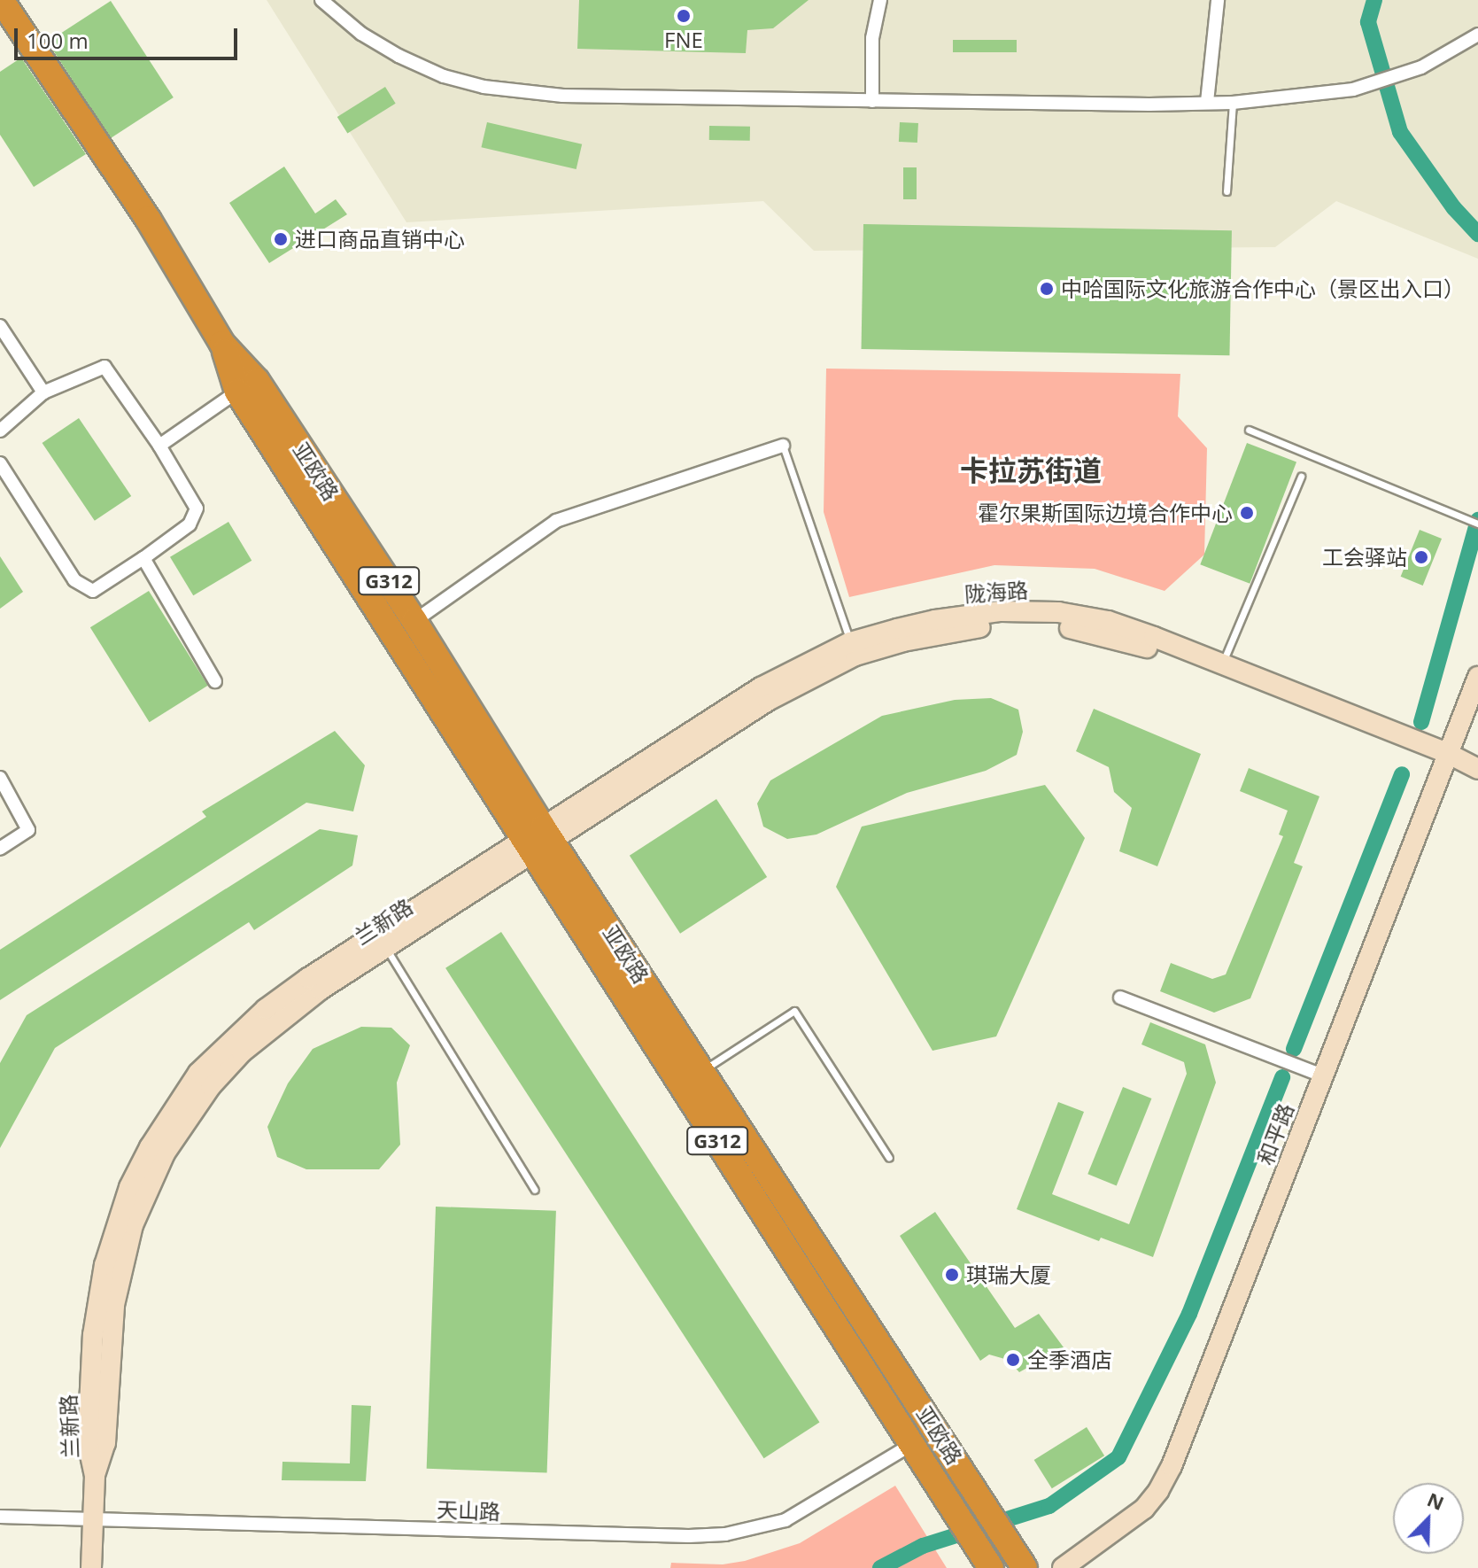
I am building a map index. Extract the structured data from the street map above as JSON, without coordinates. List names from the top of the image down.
{
  "streets": {
    "highway": ["亚欧路", "G312"],
    "street": [
      "陇海路",
      "兰新路",
      "和平路",
      "天山路"
    ]
  },
  "crossings": [
    ["亚欧路", "陇海路"],
    ["亚欧路", "兰新路"],
    ["亚欧路", "天山路"],
    ["陇海路", "兰新路"],
    ["陇海路", "和平路"],
    ["兰新路", "天山路"]
  ],
  "districts": ["卡拉苏街道"],
  "places": [
    "FNE",
    "进口商品直销中心",
    "中哈国际文化旅游合作中心（景区出入口）",
    "霍尔果斯国际边境合作中心",
    "工会驿站",
    "琪瑞大厦",
    "全季酒店"
  ],
  "scale_bar": "100 m",
  "north": "top right"
}
